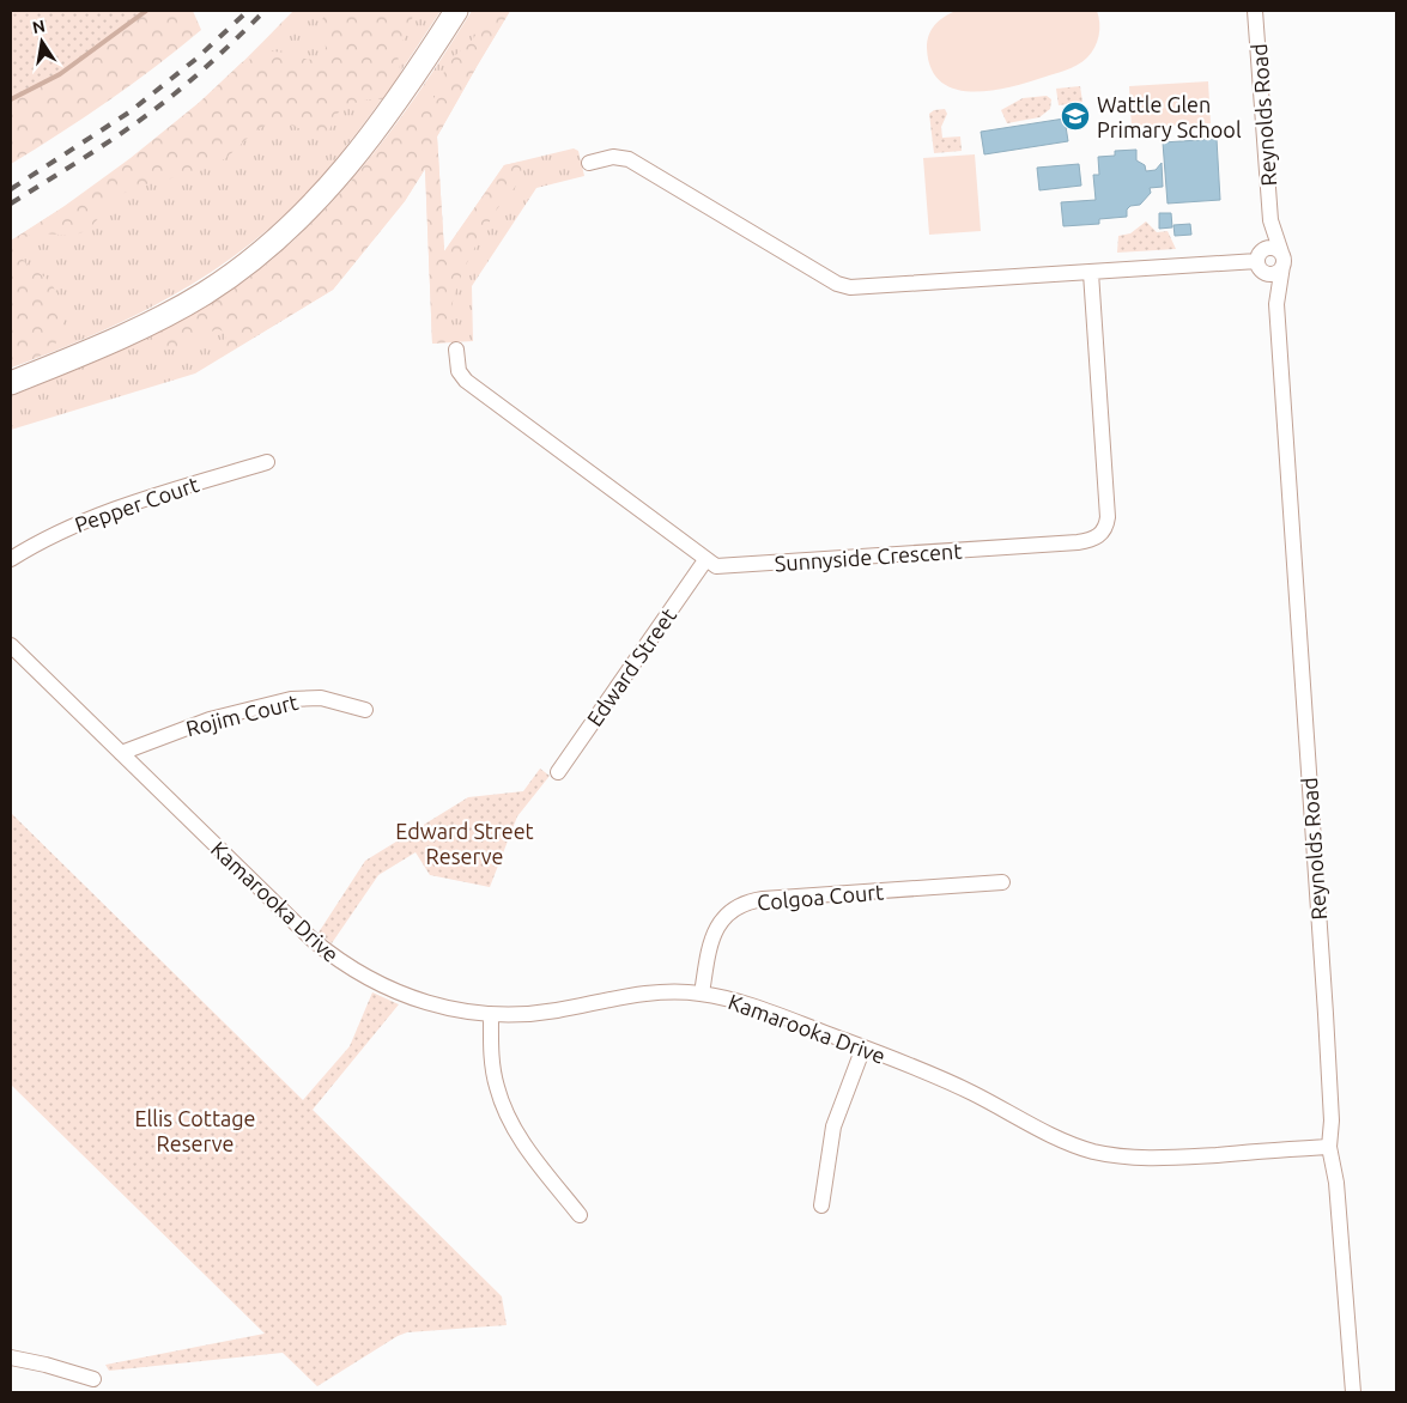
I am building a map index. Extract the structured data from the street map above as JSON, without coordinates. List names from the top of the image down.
{
  "streets": {
    "street": [
      "Reynolds Road",
      "Pepper Court",
      "Sunnyside Crescent",
      "Edward Street",
      "Rojim Court",
      "Colgoa Court",
      "Kamarooka Drive"
    ]
  },
  "crossings": [
    ["Reynolds Road", "Kamarooka Drive"],
    ["Sunnyside Crescent", "Edward Street"],
    ["Rojim Court", "Kamarooka Drive"],
    ["Colgoa Court", "Kamarooka Drive"]
  ],
  "parks": ["Edward Street Reserve", "Ellis Cottage Reserve"],
  "places": {
    "school or university": ["Wattle Glen Primary School"]
  },
  "north": "top"
}
